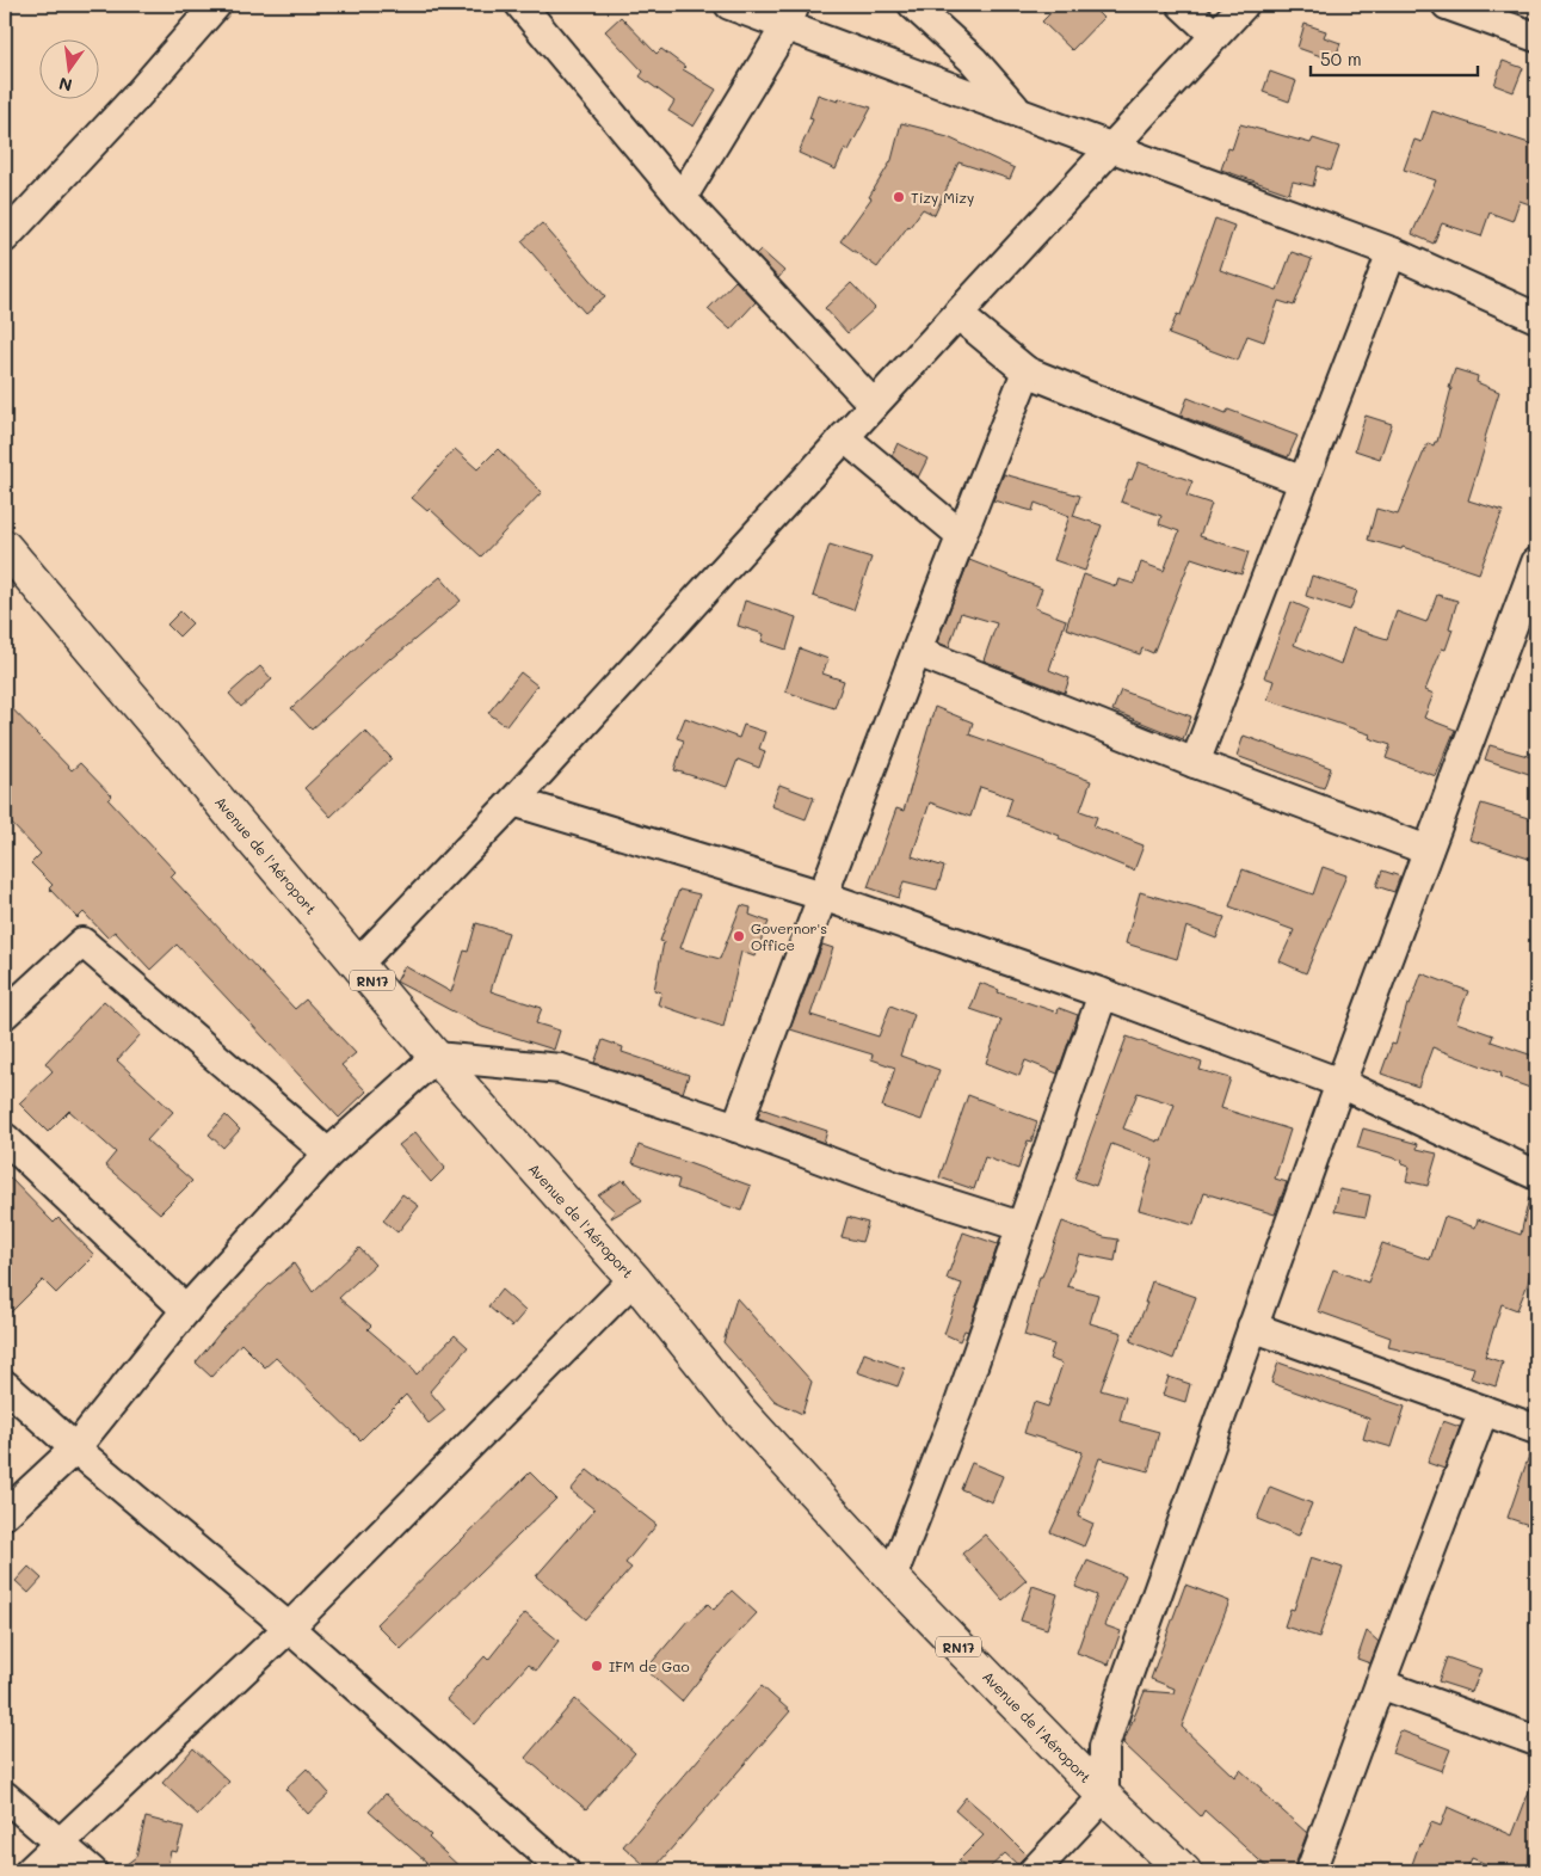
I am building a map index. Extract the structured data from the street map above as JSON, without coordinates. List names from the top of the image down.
{
  "streets": {
    "main road": ["Avenue de l'Aéroport", "RN17"]
  },
  "places": ["Tizy Mizy", "Governor's Office", "IFM de Gao"],
  "scale_bar": "50 m",
  "north": "bottom"
}
